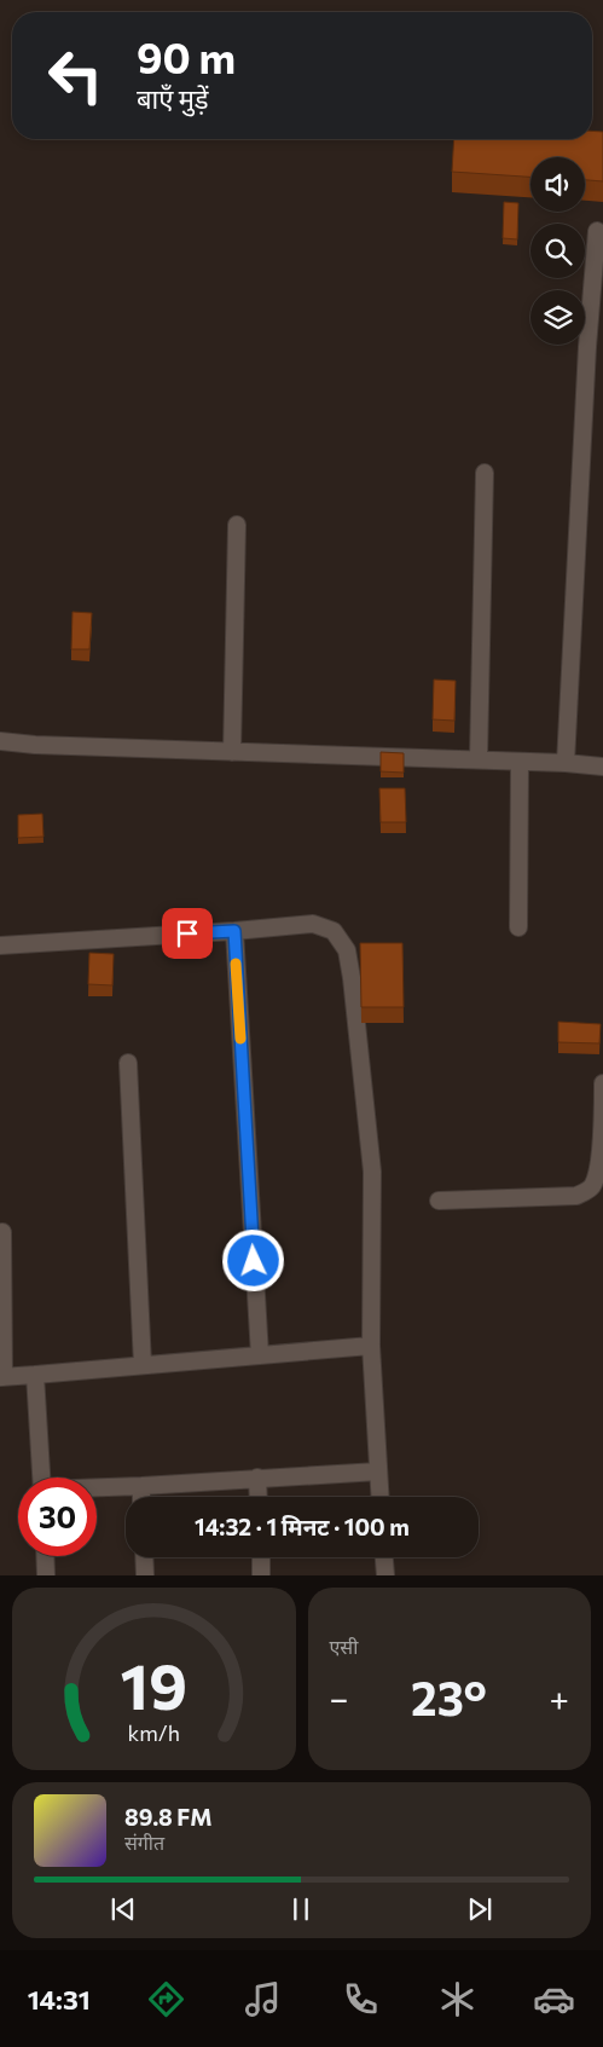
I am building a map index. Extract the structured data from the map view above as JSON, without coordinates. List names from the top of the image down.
{
  "page": {
    "turn": ["90 m", "बाएँ मुड़ें"],
    "limit": "30",
    "trip": "14:32 · 1 मिनट · 100 m",
    "tile": "एसी",
    "heat": ["−", "23°", "+"],
    "song": ["89.8 FM", "संगीत"],
    "tabs": "14:31",
    "gauge": ["19", "km/h"]
  }
}
